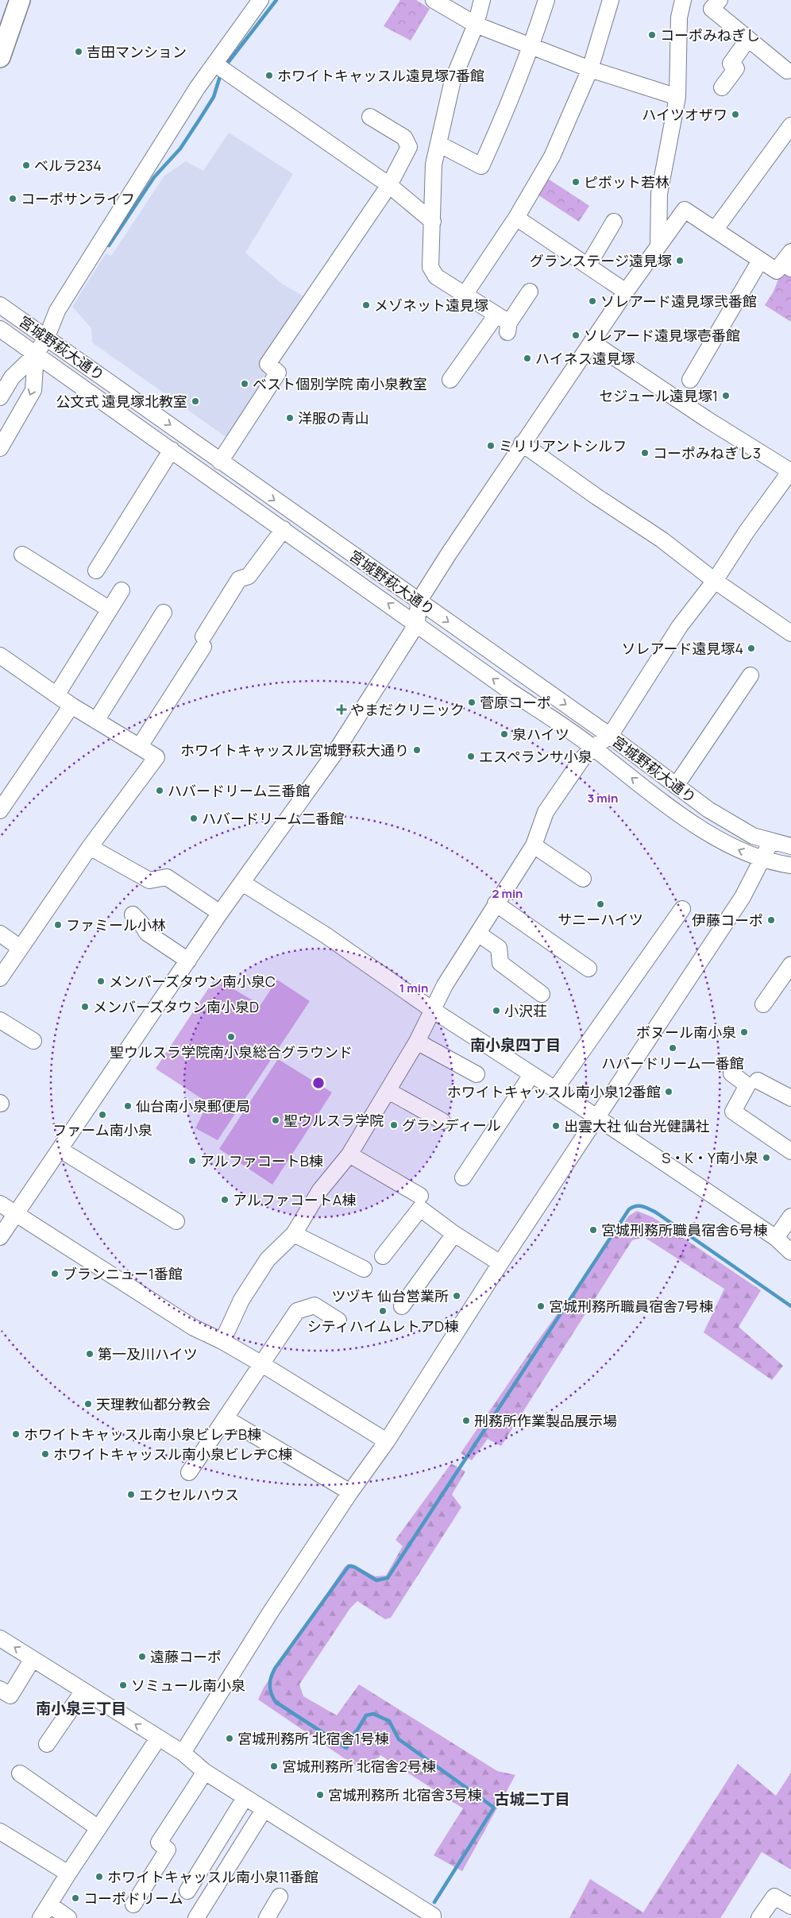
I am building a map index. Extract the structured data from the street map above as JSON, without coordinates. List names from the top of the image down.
{
  "streets": {
    "street": ["宮城野萩大通り"]
  },
  "districts": ["南小泉四丁目", "南小泉三丁目", "古城二丁目"],
  "places": {
    "other": [
      "コーポみねぎし",
      "吉田マンション",
      "ホワイトキャッスル遠見塚7番館",
      "ハイツオザワ",
      "ベルラ234",
      "ピボット若林",
      "コーポサンライフ",
      "グランステージ遠見塚",
      "ソレアード遠見塚弐番館",
      "メゾネット遠見塚",
      "ソレアード遠見塚壱番館",
      "ハイネス遠見塚",
      "ベスト個別学院 南小泉教室",
      "セジュール遠見塚1",
      "公文式 遠見塚北教室",
      "洋服の青山",
      "ミリリアントシルフ",
      "コーポみねぎし3",
      "ソレアード遠見塚4",
      "菅原コーポ",
      "泉ハイツ",
      "ホワイトキャッスル宮城野萩大通り",
      "エスペランサ小泉",
      "ハバードリーム三番館",
      "ハバードリーム二番館",
      "サニーハイツ",
      "伊藤コーポ",
      "ファミール小林",
      "メンバーズタウン南小泉C",
      "メンバーズタウン南小泉D",
      "小沢荘",
      "ボヌール南小泉",
      "聖ウルスラ学院南小泉総合グラウンド",
      "ハバードリーム一番館",
      "ホワイトキャッスル南小泉12番館",
      "仙台南小泉郵便局",
      "ファーム南小泉",
      "聖ウルスラ学院",
      "グランディール",
      "出雲大社 仙台光健講社",
      "S・K・Y南小泉",
      "アルファコートB棟",
      "アルファコートA棟",
      "宮城刑務所職員宿舎6号棟",
      "ブランニュー1番館",
      "ツヅキ 仙台営業所",
      "宮城刑務所職員宿舎7号棟",
      "シティハイムレトアD棟",
      "第一及川ハイツ",
      "天理教仙都分教会",
      "刑務所作業製品展示場",
      "ホワイトキャッスル南小泉ビレヂB棟",
      "ホワイトキャッスル南小泉ビレヂC棟",
      "エクセルハウス",
      "遠藤コーポ",
      "ソミュール南小泉",
      "宮城刑務所 北宿舎1号棟",
      "宮城刑務所 北宿舎2号棟",
      "宮城刑務所 北宿舎3号棟",
      "ホワイトキャッスル南小泉11番館",
      "コーポドリーム"
    ],
    "health": ["やまだクリニック"]
  },
  "rings": ["3 min", "2 min", "1 min"]
}
